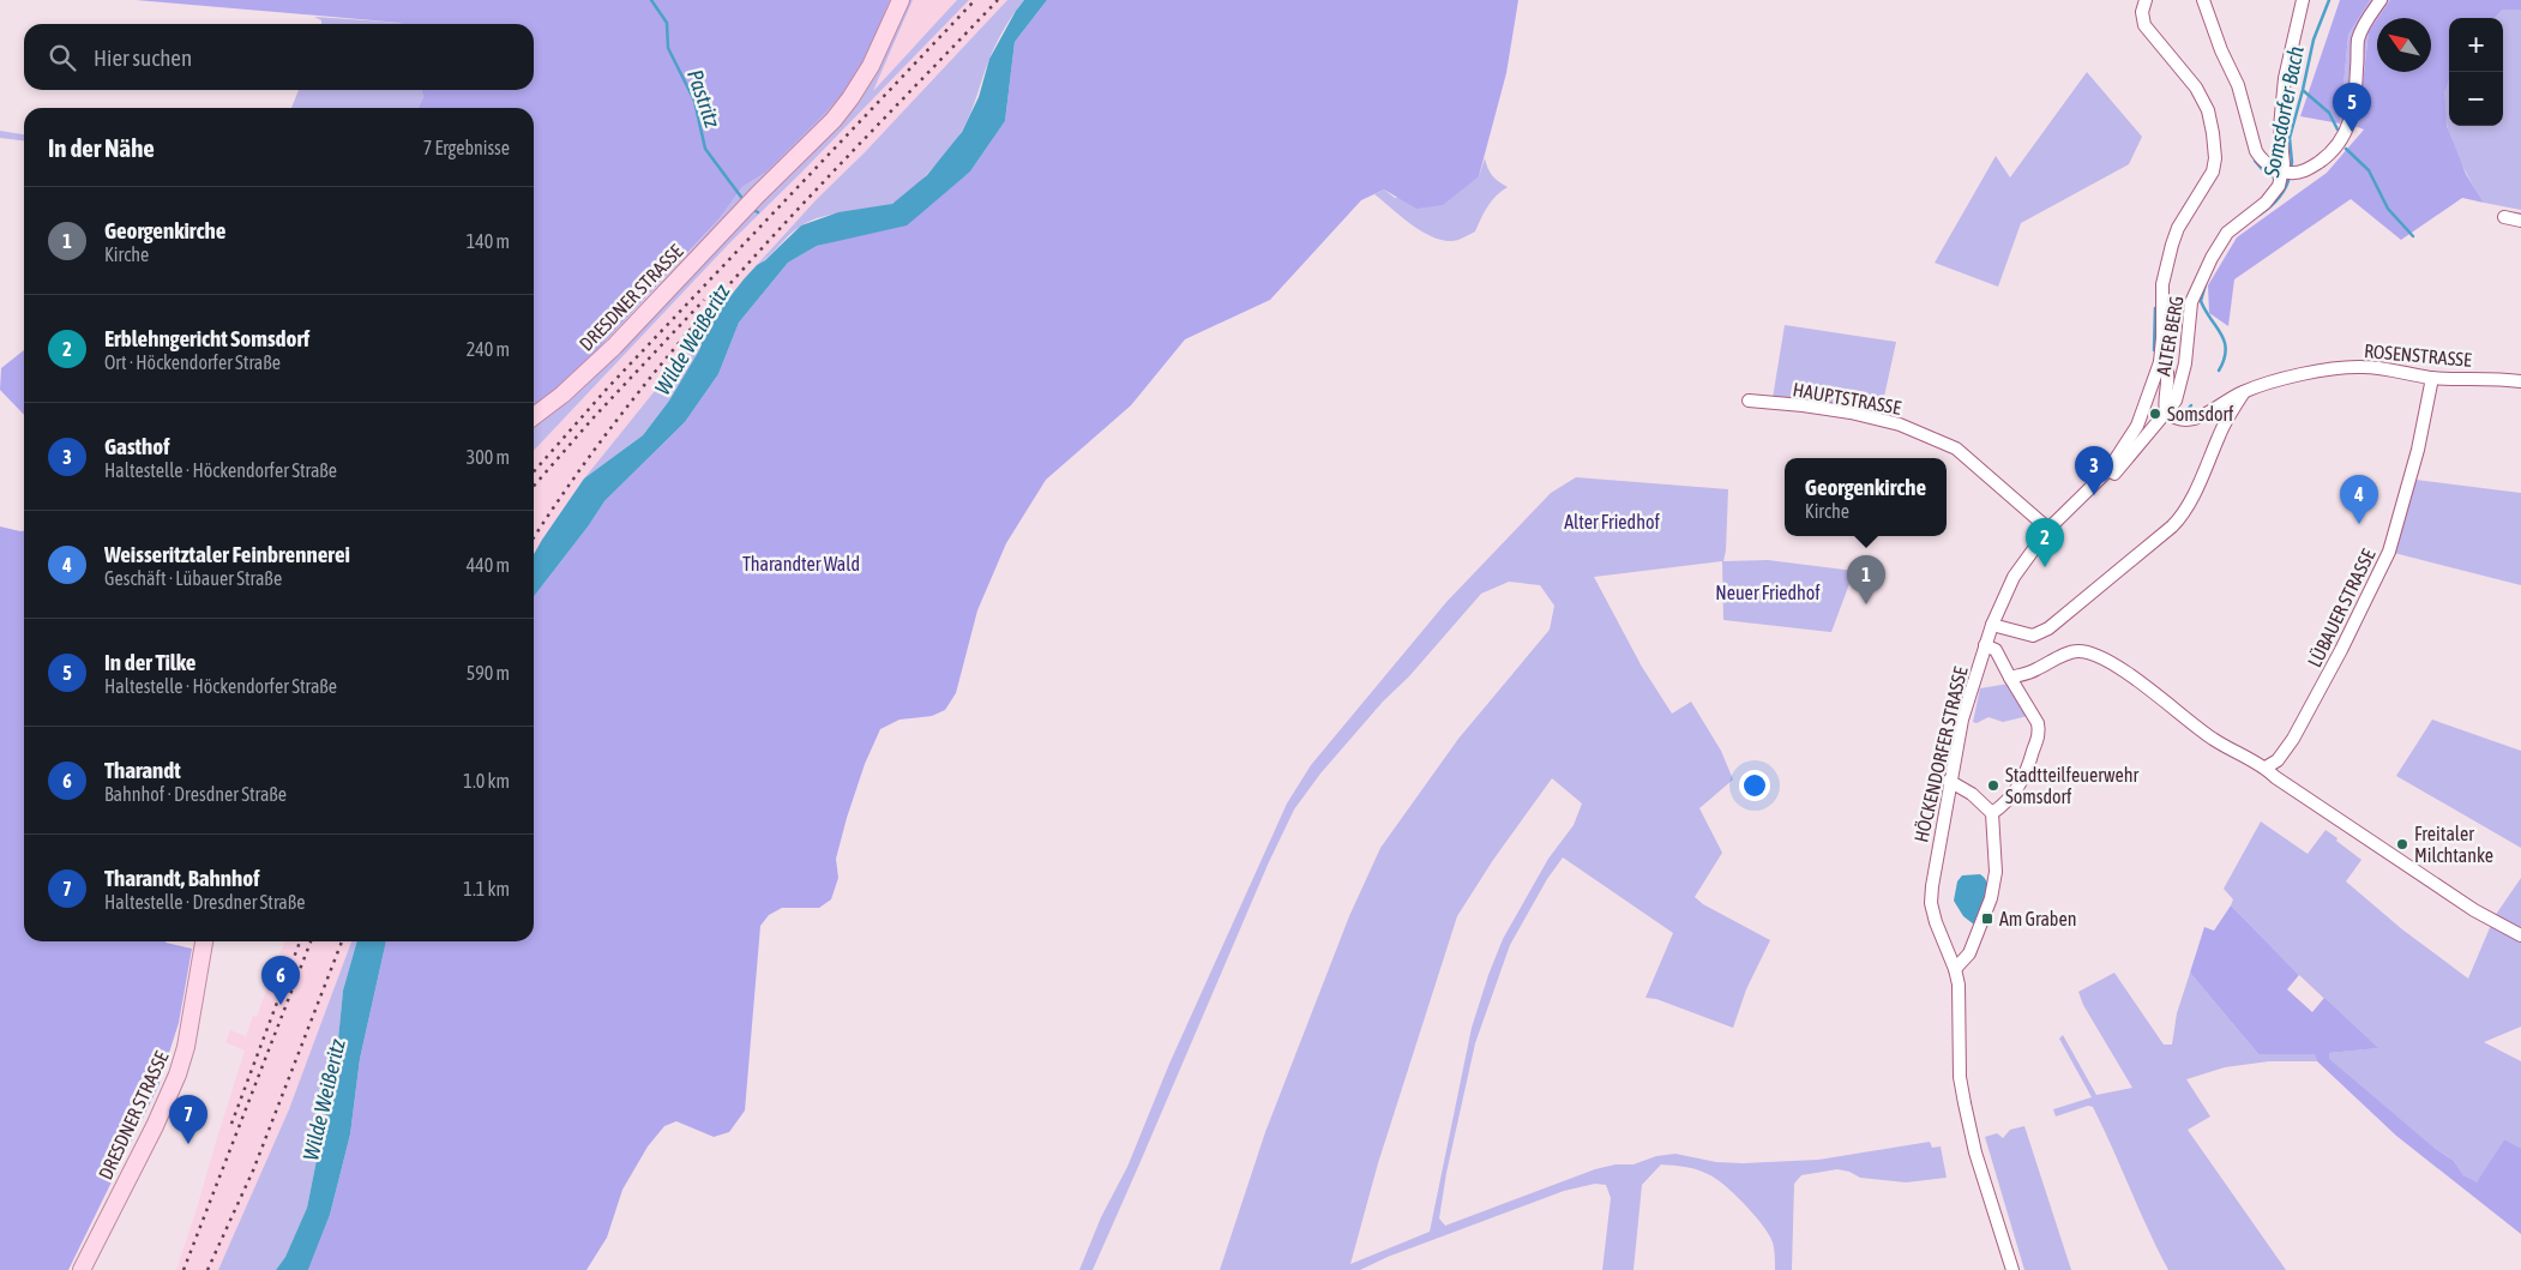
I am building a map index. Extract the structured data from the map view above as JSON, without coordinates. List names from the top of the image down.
{
  "streets": {
    "main road": ["DRESDNER STRASSE"],
    "street": [
      "ALTER BERG",
      "ROSENSTRASSE",
      "HAUPTSTRASSE",
      "LÜBAUER STRASSE",
      "HÖCKENDORFER STRASSE"
    ]
  },
  "crossings": [
    ["ALTER BERG", "ROSENSTRASSE"],
    ["ROSENSTRASSE", "LÜBAUER STRASSE"],
    ["HAUPTSTRASSE", "HÖCKENDORFER STRASSE"]
  ],
  "water": ["Pastritz", "Somsdorfer Bach", "Wilde Weißeritz"],
  "parks": ["Alter Friedhof", "Tharandter Wald", "Neuer Friedhof"],
  "places": {
    "other": ["Somsdorf", "Stadtteilfeuerwehr Somsdorf", "Freitaler Milchtanke"],
    "transit": ["Am Graben"]
  },
  "north": "top left",
  "page": {
    "map_buttons": ["+", "−"],
    "search": "Hier suchen",
    "pins": [
      "5",
      "3",
      "4",
      "2",
      "1",
      "6",
      "7"
    ],
    "heading": ["In der Nähe", "7 Ergebnisse"],
    "list": [
      {
        "mark": "1",
        "name": "Georgenkirche",
        "note": "Kirche",
        "value": "140 m"
      },
      {
        "mark": "2",
        "name": "Erblehngericht Somsdorf",
        "note": "Ort · Höckendorfer Straße",
        "value": "240 m"
      },
      {
        "mark": "3",
        "name": "Gasthof",
        "note": "Haltestelle · Höckendorfer Straße",
        "value": "300 m"
      },
      {
        "mark": "4",
        "name": "Weisseritztaler Feinbrennerei",
        "note": "Geschäft · Lübauer Straße",
        "value": "440 m"
      },
      {
        "mark": "5",
        "name": "In der Tilke",
        "note": "Haltestelle · Höckendorfer Straße",
        "value": "590 m"
      },
      {
        "mark": "6",
        "name": "Tharandt",
        "note": "Bahnhof · Dresdner Straße",
        "value": "1.0 km"
      },
      {
        "mark": "7",
        "name": "Tharandt, Bahnhof",
        "note": "Haltestelle · Dresdner Straße",
        "value": "1.1 km"
      }
    ],
    "popup": ["Georgenkirche", "Kirche"]
  }
}
